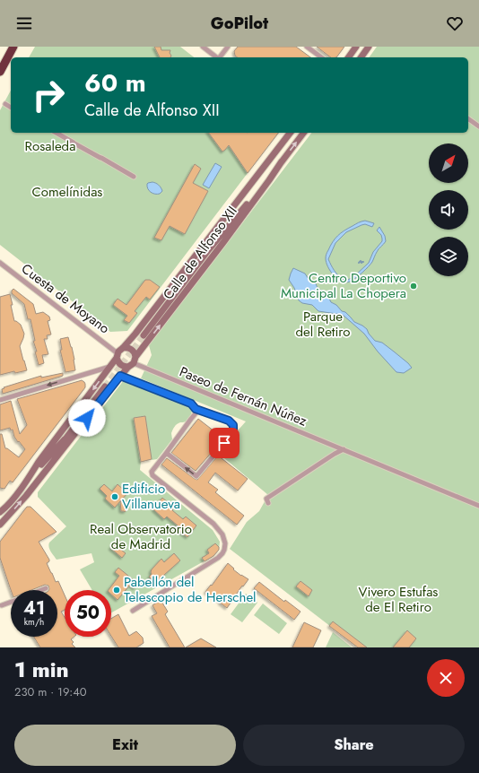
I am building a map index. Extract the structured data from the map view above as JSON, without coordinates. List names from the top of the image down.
{
  "streets": {
    "main road": ["Calle de Alfonso XII"],
    "street": ["Cuesta de Moyano", "Paseo de Fernán Núñez"]
  },
  "crossings": [
    ["Calle de Alfonso XII", "Cuesta de Moyano"],
    ["Calle de Alfonso XII", "Paseo de Fernán Núñez"],
    ["Cuesta de Moyano", "Paseo de Fernán Núñez"]
  ],
  "parks": [
    "Rosaleda",
    "Comelínidas",
    "Parque del Retiro",
    "Real Observatorio de Madrid",
    "Vivero Estufas de El Retiro"
  ],
  "places": ["Centro Deportivo Municipal La Chopera", "Edificio Villanueva", "Pabellón del Telescopio de Herschel"],
  "north": "top right",
  "page": {
    "header": "GoPilot",
    "turn": ["60 m", "Calle de Alfonso XII"],
    "speed": "41 km/h",
    "limit": "50",
    "heading": ["1 min", "230 m · 19:40"],
    "buttons": ["Exit", "Share"]
  }
}
